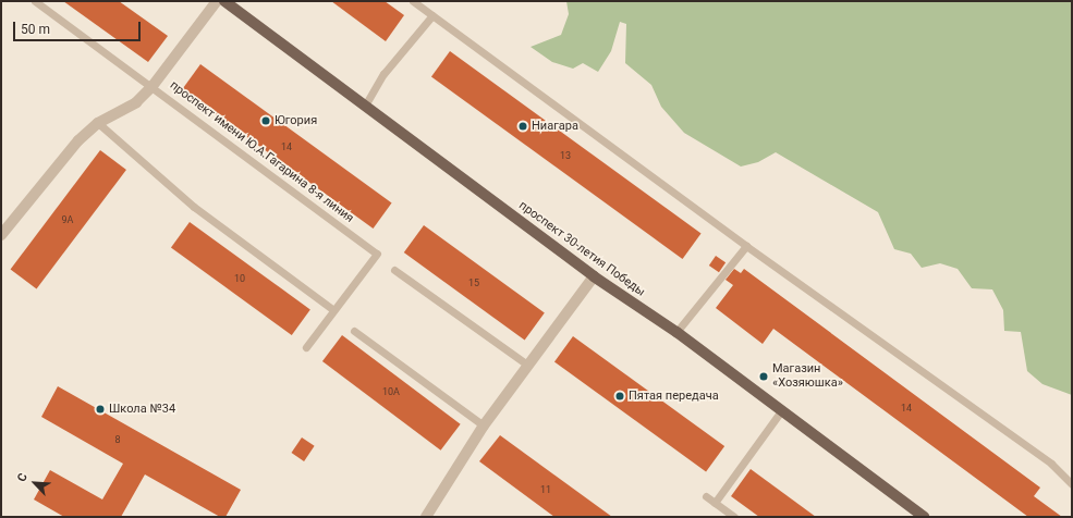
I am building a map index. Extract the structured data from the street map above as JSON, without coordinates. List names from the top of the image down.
{
  "streets": {
    "main road": ["проспект 30-летия Победы"],
    "lane": ["проспект имени Ю.А.Гагарина 8-я линия"]
  },
  "places": [
    "Югория",
    "Ниагара",
    "Магазин «Хозяюшка»",
    "Пятая передача",
    "Школа №34"
  ],
  "house_numbers": [
    "14",
    "13",
    "9А",
    "10",
    "15",
    "10А",
    "14",
    "8",
    "11"
  ],
  "scale_bar": "50 m",
  "north": "top left"
}
